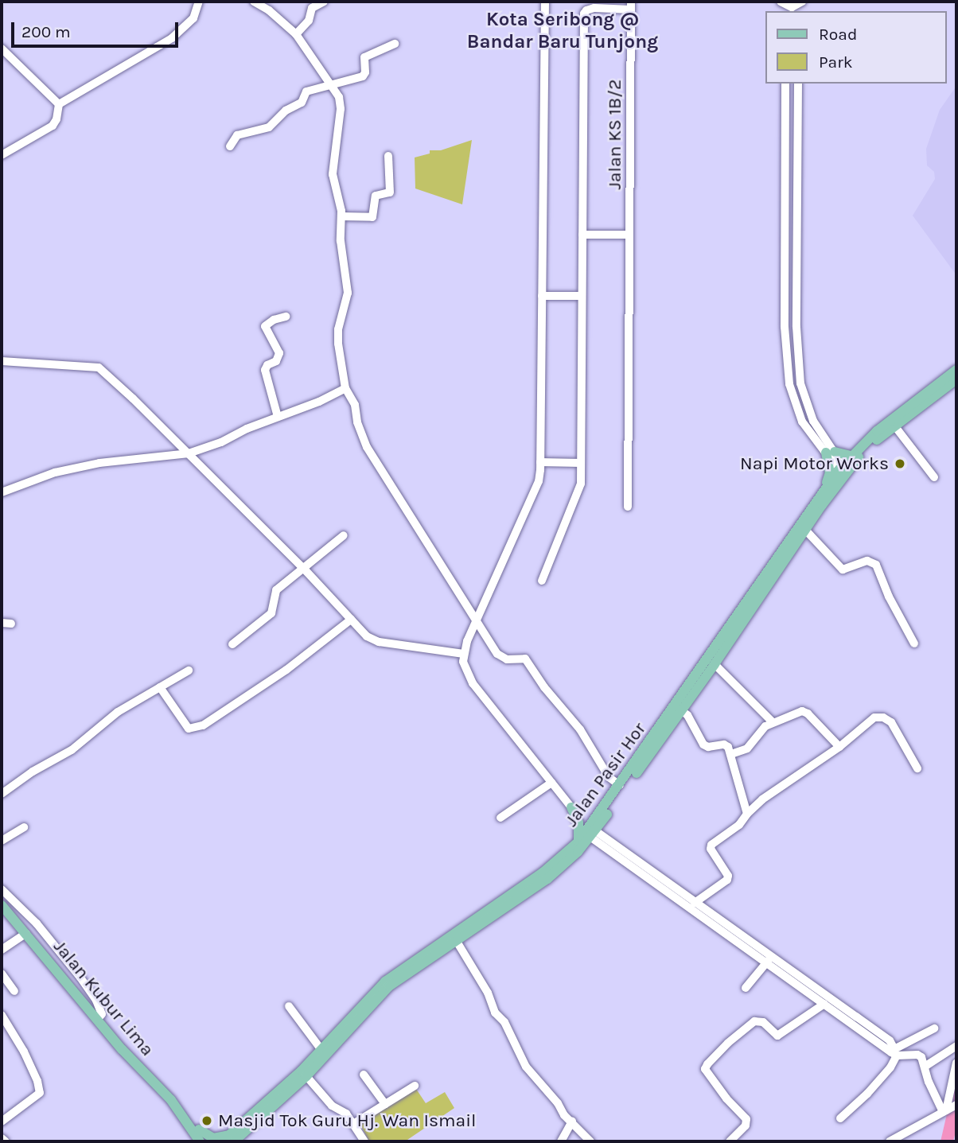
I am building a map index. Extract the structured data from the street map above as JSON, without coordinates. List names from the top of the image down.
{
  "streets": {
    "main road": ["Jalan Pasir Hor", "Jalan Kubur Lima"],
    "street": ["Jalan KS 1B/2"]
  },
  "districts": ["Kota Seribong @ Bandar Baru Tunjong"],
  "places": ["Napi Motor Works", "Masjid Tok Guru Hj. Wan Ismail"],
  "legend": ["Road", "Park"],
  "scale_bar": "200 m"
}
